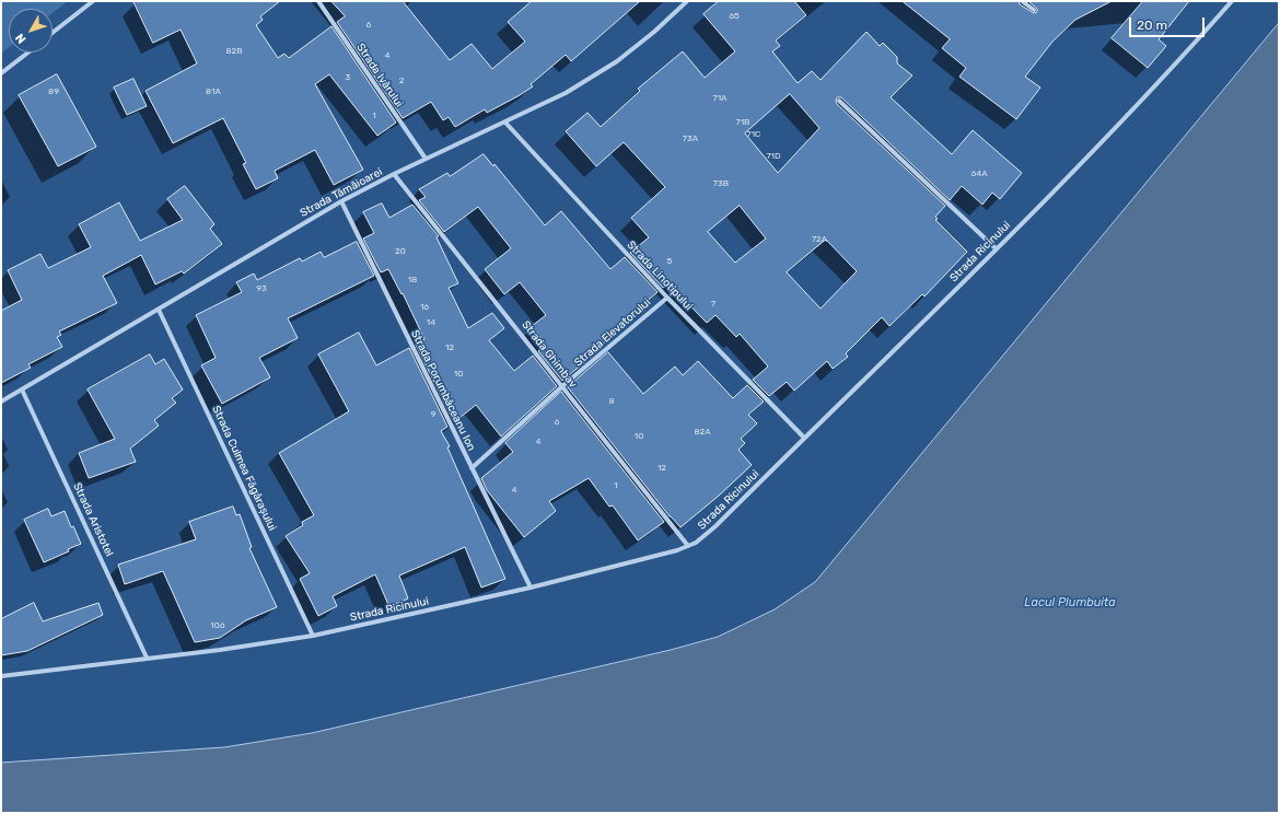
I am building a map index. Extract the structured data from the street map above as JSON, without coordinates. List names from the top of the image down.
{
  "streets": {
    "street": [
      "Strada Ivărului",
      "Strada Tămâioarei",
      "Strada Ricinului",
      "Strada Linotipului",
      "Strada Elevatorului",
      "Strada Ghimbav",
      "Strada Porumbăceanu Ion",
      "Strada Culmea Făgărașului",
      "Strada Aristotel"
    ]
  },
  "crossings": [
    ["Strada Ivărului", "Strada Tămâioarei"],
    ["Strada Tămâioarei", "Strada Linotipului"],
    ["Strada Tămâioarei", "Strada Ghimbav"],
    ["Strada Tămâioarei", "Strada Porumbăceanu Ion"],
    ["Strada Tămâioarei", "Strada Culmea Făgărașului"],
    ["Strada Tămâioarei", "Strada Aristotel"],
    ["Strada Ricinului", "Strada Linotipului"],
    ["Strada Ricinului", "Strada Ghimbav"],
    ["Strada Ricinului", "Strada Porumbăceanu Ion"],
    ["Strada Ricinului", "Strada Culmea Făgărașului"],
    ["Strada Ricinului", "Strada Aristotel"],
    ["Strada Linotipului", "Strada Elevatorului"],
    ["Strada Elevatorului", "Strada Ghimbav"],
    ["Strada Elevatorului", "Strada Porumbăceanu Ion"]
  ],
  "water": ["Lacul Plumbuita"],
  "house_numbers": [
    "65",
    "6",
    "82B",
    "4",
    "3",
    "2",
    "89",
    "81A",
    "71A",
    "1",
    "71B",
    "71C",
    "73A",
    "71D",
    "64A",
    "73B",
    "72A",
    "20",
    "5",
    "18",
    "93",
    "7",
    "16",
    "14",
    "12",
    "10",
    "8",
    "9",
    "6",
    "82A",
    "10",
    "4",
    "12",
    "1",
    "4",
    "106"
  ],
  "scale_bar": "20 m",
  "north": "bottom left"
}
